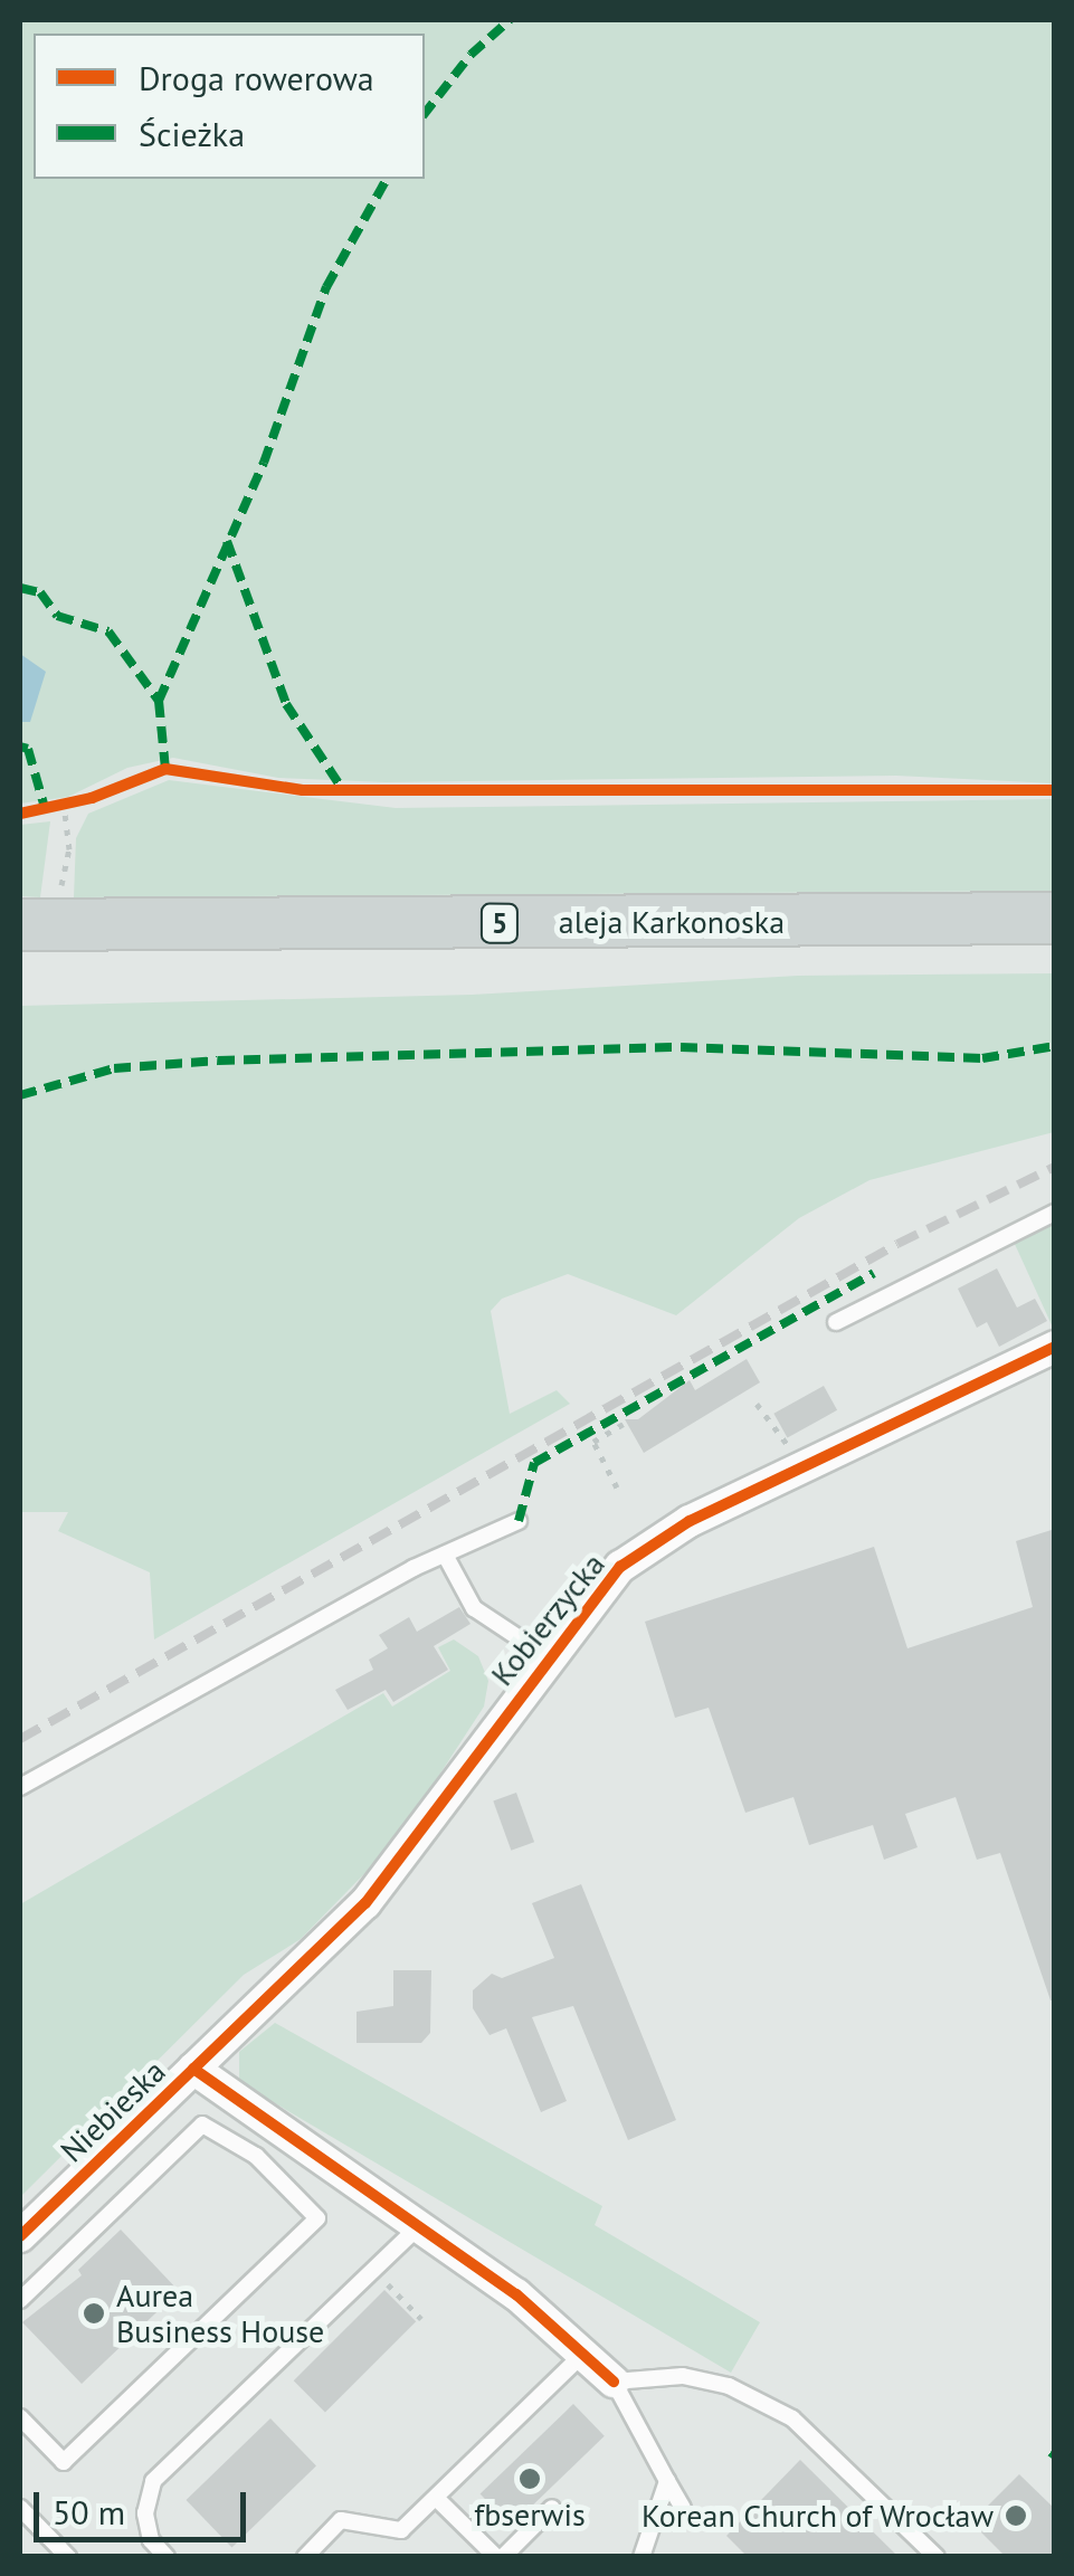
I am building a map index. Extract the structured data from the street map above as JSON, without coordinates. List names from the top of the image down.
{
  "streets": {
    "main road": ["aleja Karkonoska", "5"],
    "street": ["Kobierzycka", "Niebieska"]
  },
  "crossings": [
    ["Kobierzycka", "Niebieska"]
  ],
  "places": ["Aurea Business House", "fbserwis", "Korean Church of Wrocław"],
  "legend": ["Droga rowerowa", "Ścieżka"],
  "scale_bar": "50 m"
}
